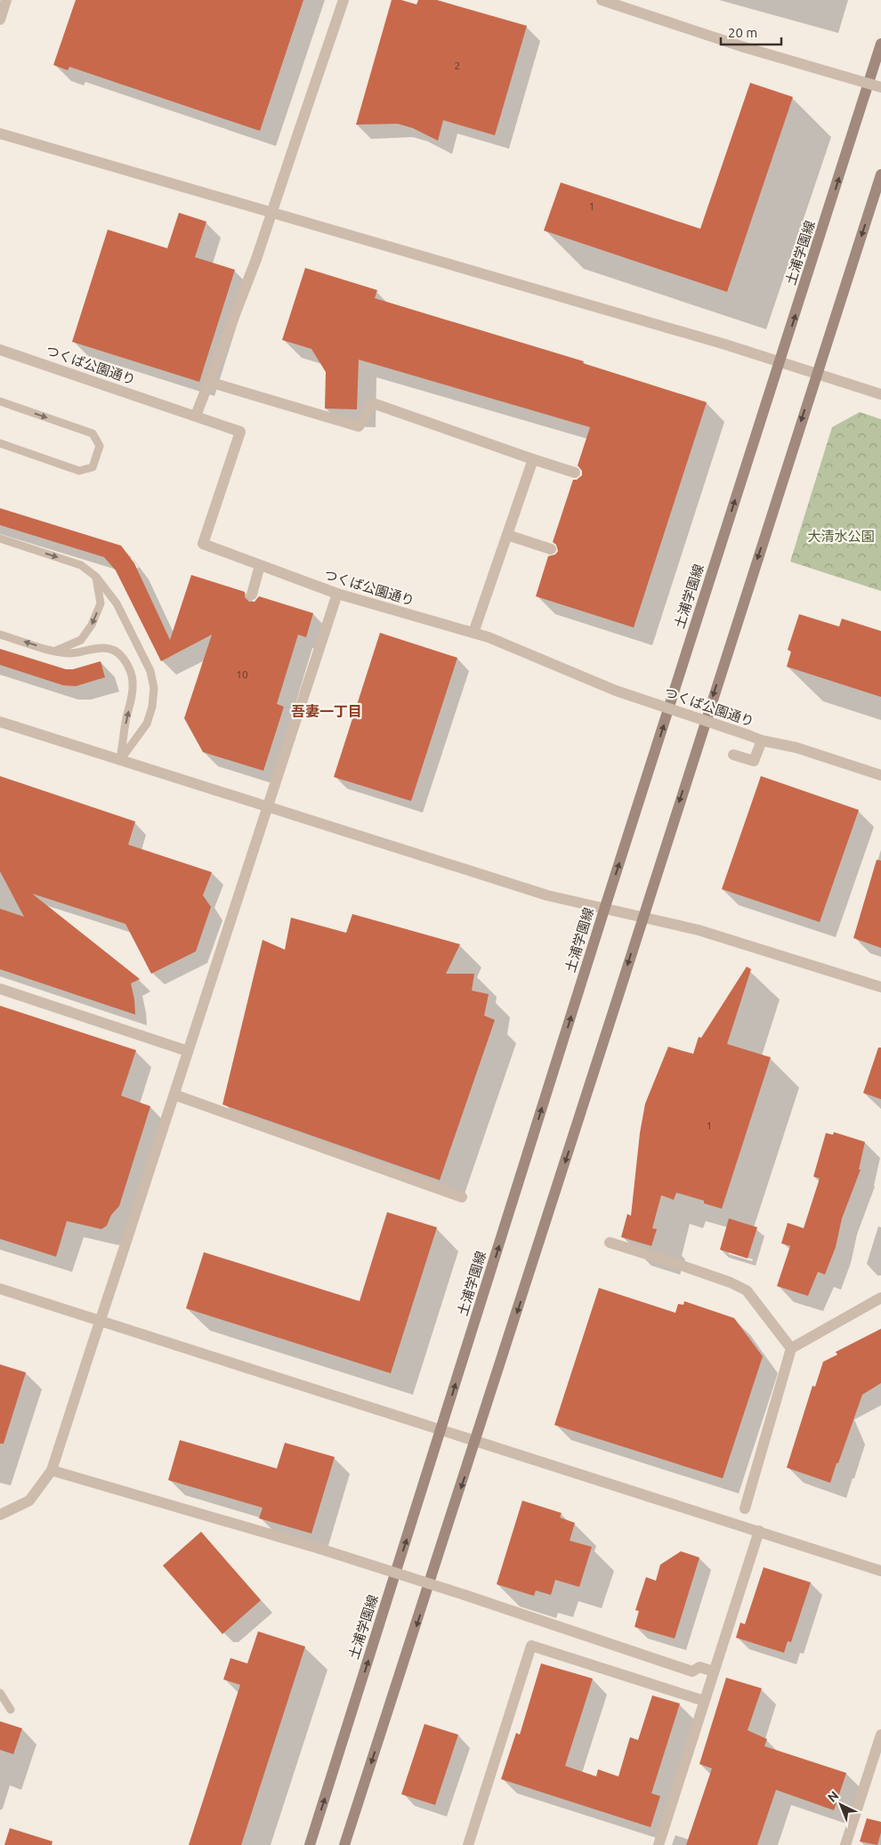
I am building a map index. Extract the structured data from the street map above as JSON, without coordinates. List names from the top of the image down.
{
  "streets": {
    "main road": ["土浦学園線"],
    "street": ["つくば公園通り"]
  },
  "districts": ["吾妻一丁目"],
  "parks": ["大清水公園"],
  "house_numbers": [
    "2",
    "1",
    "10",
    "1"
  ],
  "scale_bar": "20 m",
  "north": "top left"
}
